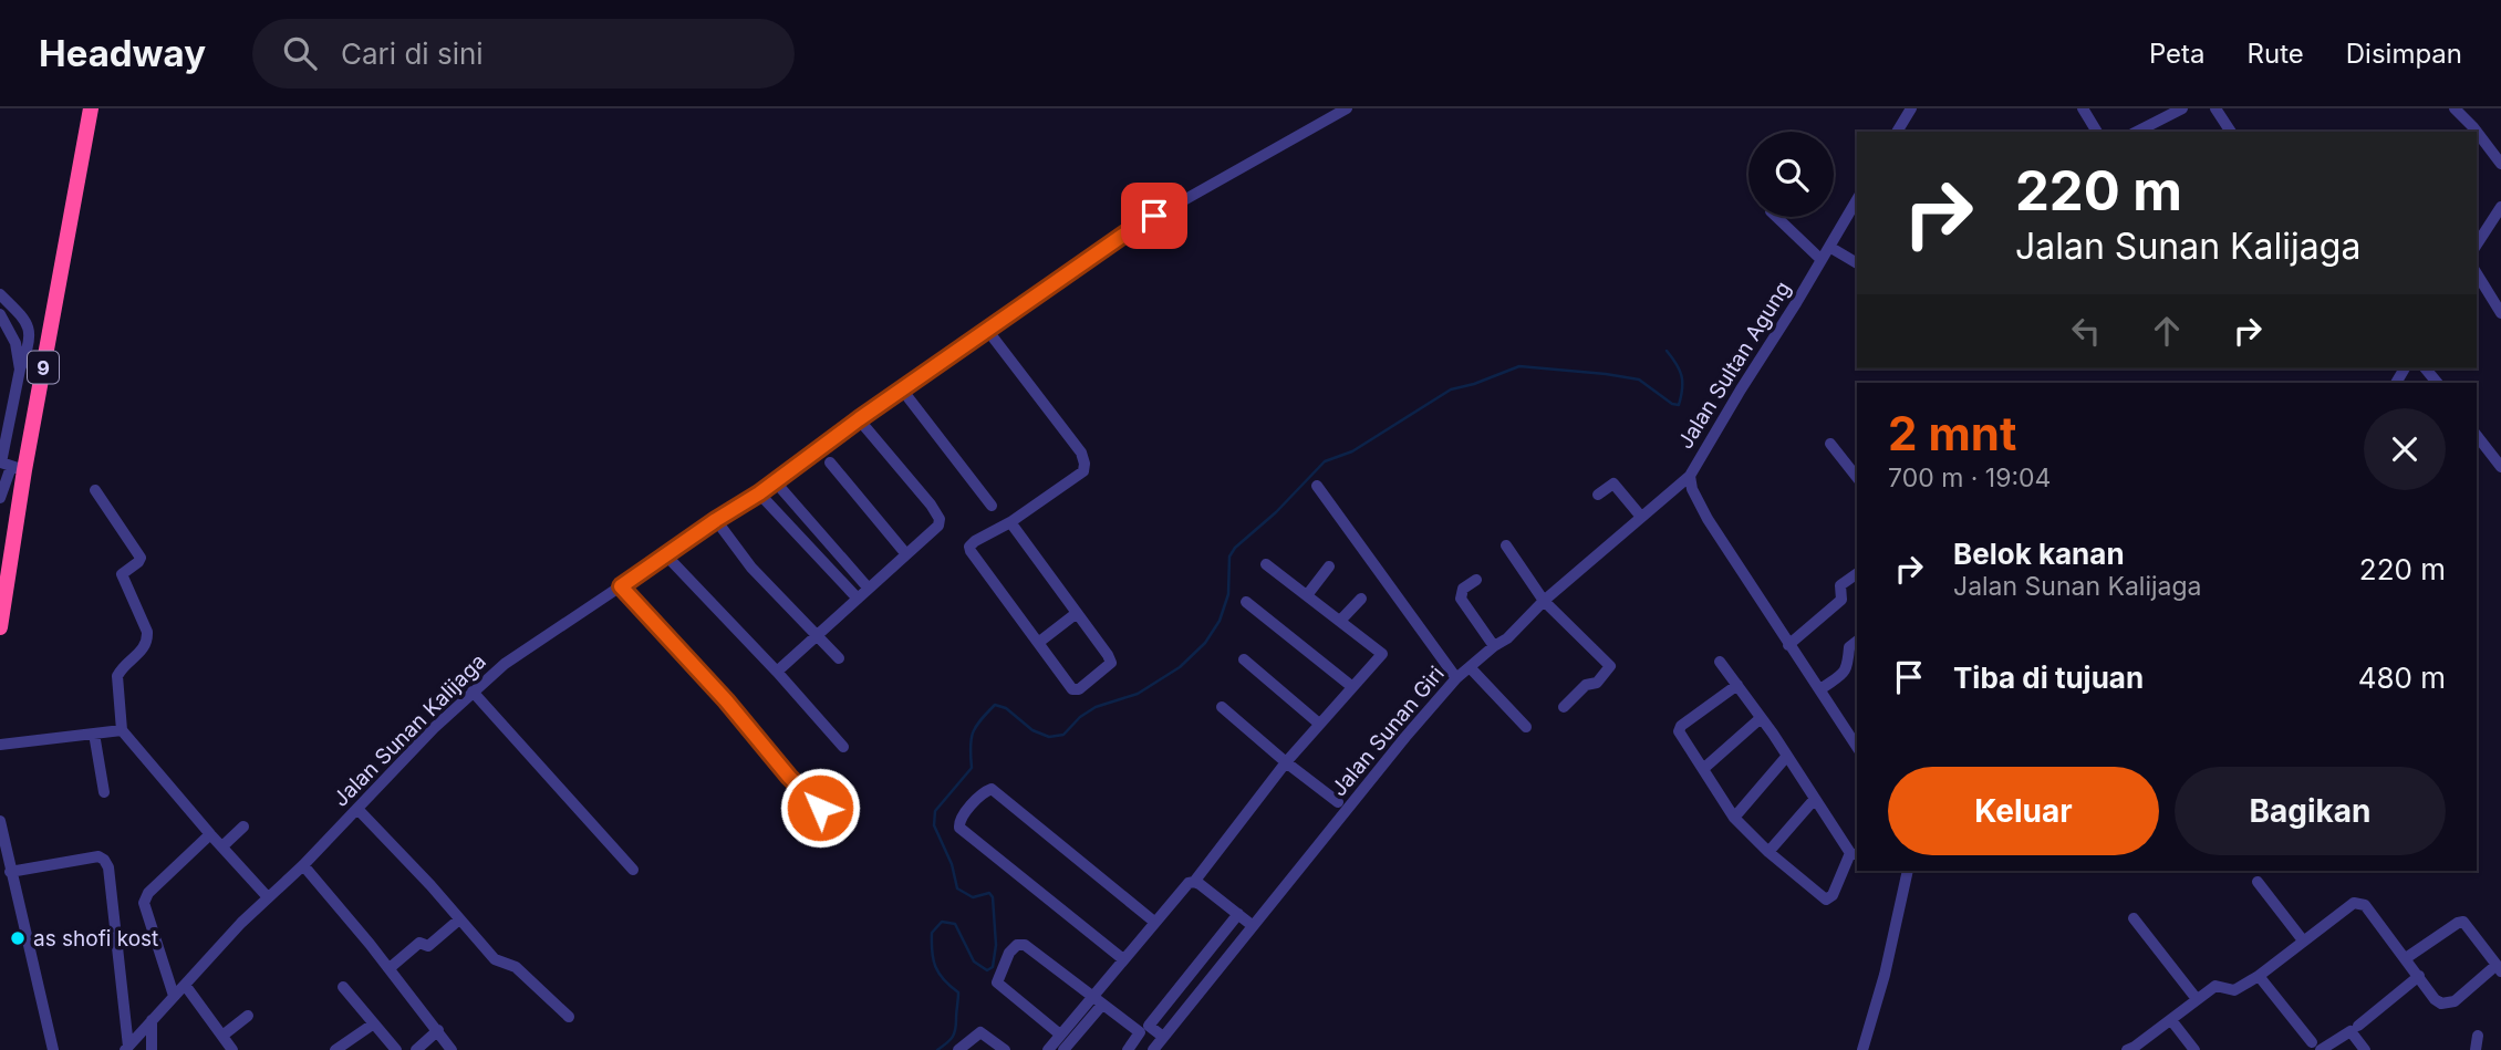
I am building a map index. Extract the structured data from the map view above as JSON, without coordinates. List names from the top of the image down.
{
  "streets": {
    "highway": ["9"],
    "street": ["Jalan Sultan Agung", "Jalan Sunan Kalijaga", "Jalan Sunan Giri"]
  },
  "crossings": [
    ["Jalan Sultan Agung", "Jalan Sunan Giri"]
  ],
  "places": ["as shofi kost"],
  "page": {
    "header": "Headway",
    "search": "Cari di sini",
    "nav": ["Peta", "Rute", "Disimpan"],
    "turn": ["220 m", "Jalan Sunan Kalijaga"],
    "heading": ["2 mnt", "700 m · 19:04"],
    "list": [
      {
        "name": "Belok kanan",
        "note": "Jalan Sunan Kalijaga",
        "value": "220 m"
      },
      {
        "name": "Tiba di tujuan",
        "value": "480 m"
      }
    ],
    "buttons": ["Keluar", "Bagikan"]
  }
}
